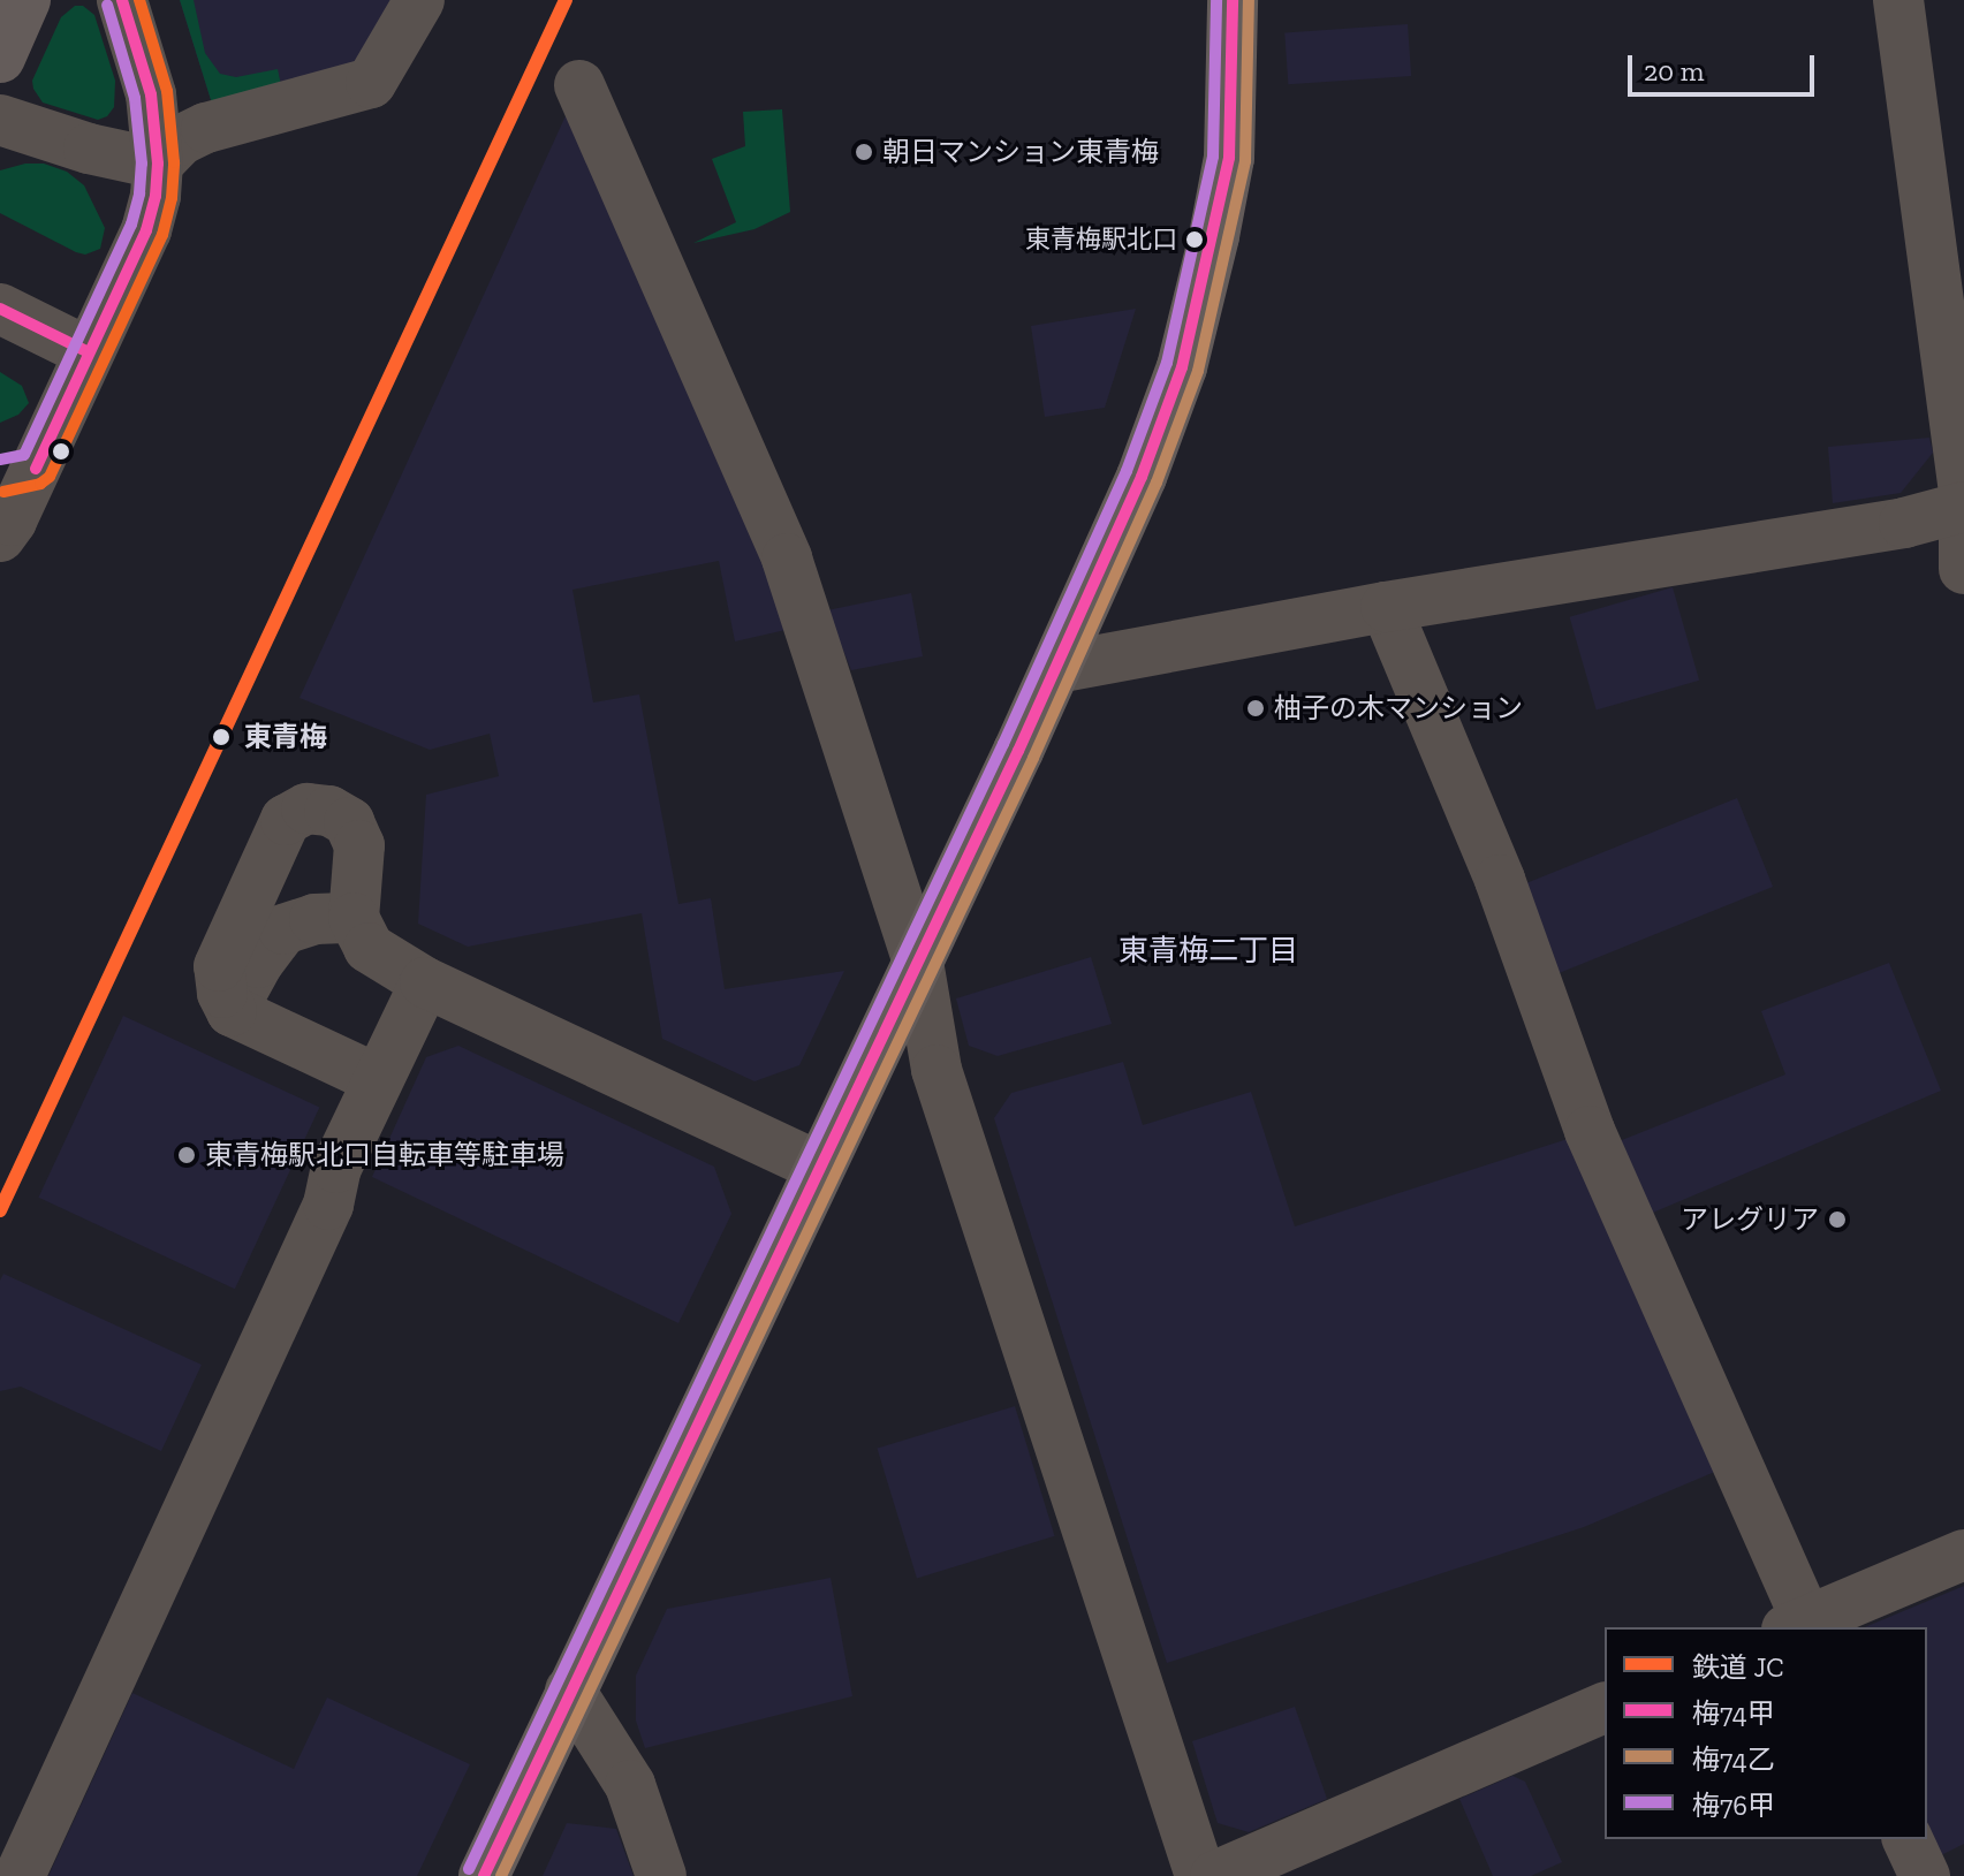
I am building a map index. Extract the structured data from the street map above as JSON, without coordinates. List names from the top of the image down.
{
  "districts": ["東青梅二丁目"],
  "places": [
    "朝日マンション東青梅",
    "東青梅駅北口",
    "柚子の木マンション",
    "東青梅",
    "東青梅駅北口自転車等駐車場",
    "アレグリア"
  ],
  "lines": [
    "rail line JC",
    "transit line 梅74甲",
    "transit line 梅74乙",
    "transit line 梅76甲"
  ],
  "legend": [
    "鉄道 JC",
    "梅74甲",
    "梅74乙",
    "梅76甲"
  ],
  "scale_bar": "20 m"
}
